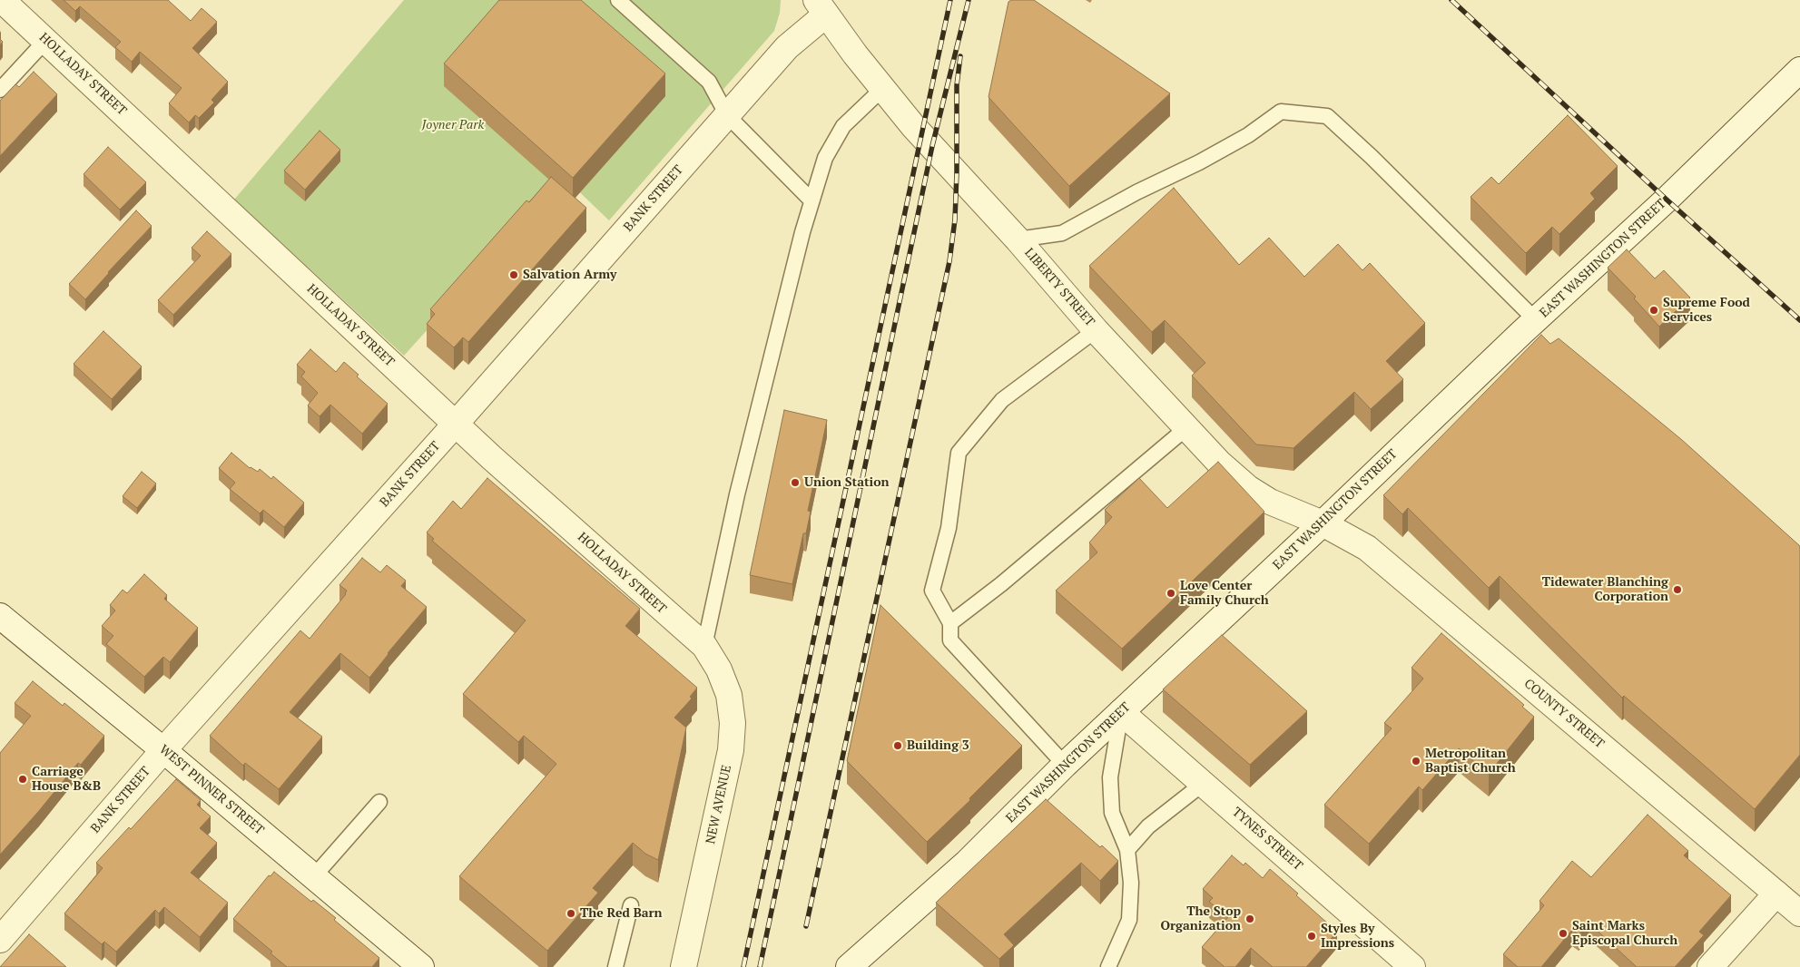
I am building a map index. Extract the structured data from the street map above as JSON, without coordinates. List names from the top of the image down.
{
  "streets": {
    "street": [
      "HOLLADAY STREET",
      "BANK STREET",
      "EAST WASHINGTON STREET",
      "LIBERTY STREET",
      "COUNTY STREET",
      "WEST PINNER STREET",
      "NEW AVENUE",
      "TYNES STREET"
    ]
  },
  "crossings": [
    ["HOLLADAY STREET", "BANK STREET"],
    ["HOLLADAY STREET", "NEW AVENUE"],
    ["BANK STREET", "LIBERTY STREET"],
    ["BANK STREET", "WEST PINNER STREET"],
    ["EAST WASHINGTON STREET", "LIBERTY STREET"],
    ["EAST WASHINGTON STREET", "COUNTY STREET"],
    ["EAST WASHINGTON STREET", "TYNES STREET"],
    ["LIBERTY STREET", "COUNTY STREET"]
  ],
  "parks": ["Joyner Park"],
  "places": [
    "Salvation Army",
    "Supreme Food Services",
    "Union Station",
    "Tidewater Blanching Corporation",
    "Love Center Family Church",
    "Building 3",
    "Metropolitan Baptist Church",
    "Carriage House B&B",
    "The Red Barn",
    "The Stop Organization",
    "Saint Marks Episcopal Church",
    "Styles By Impressions"
  ]
}
